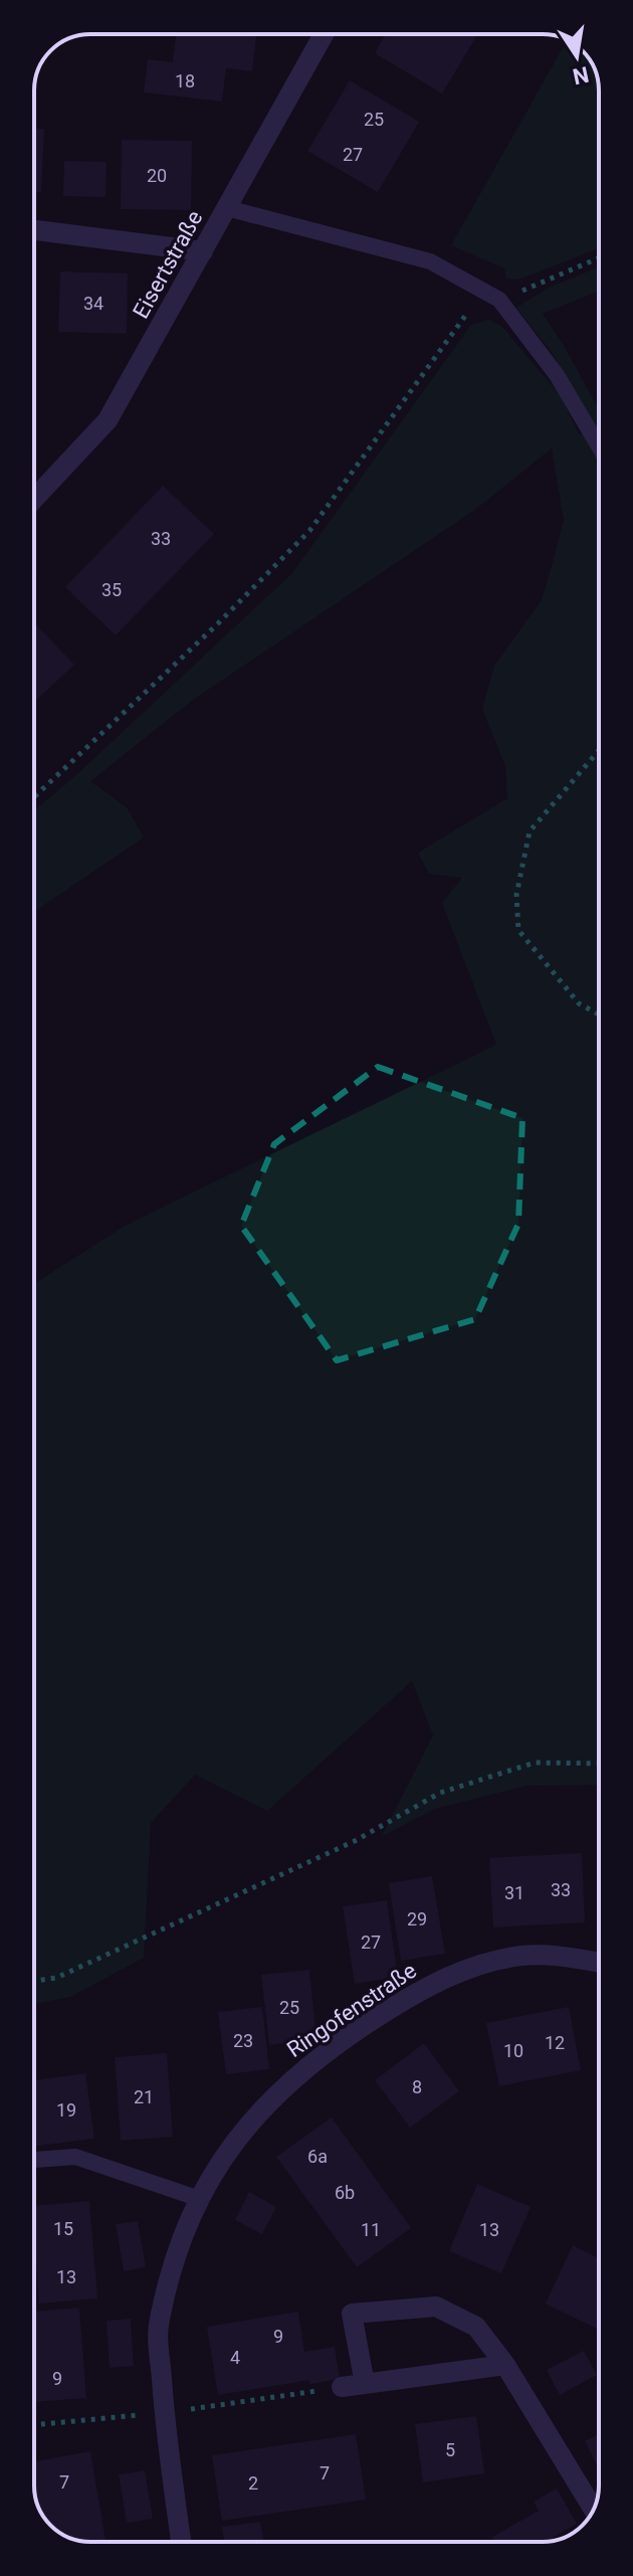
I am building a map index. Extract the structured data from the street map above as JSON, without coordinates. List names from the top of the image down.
{
  "streets": {
    "street": ["Eisertstraße", "Ringofenstraße"]
  },
  "house_numbers": [
    "18",
    "25",
    "27",
    "20",
    "34",
    "33",
    "35",
    "33",
    "31",
    "29",
    "27",
    "25",
    "23",
    "12",
    "10",
    "8",
    "21",
    "19",
    "6a",
    "6b",
    "15",
    "11",
    "13",
    "13",
    "9",
    "4",
    "9",
    "5",
    "7",
    "7",
    "2"
  ],
  "north": "bottom"
}
